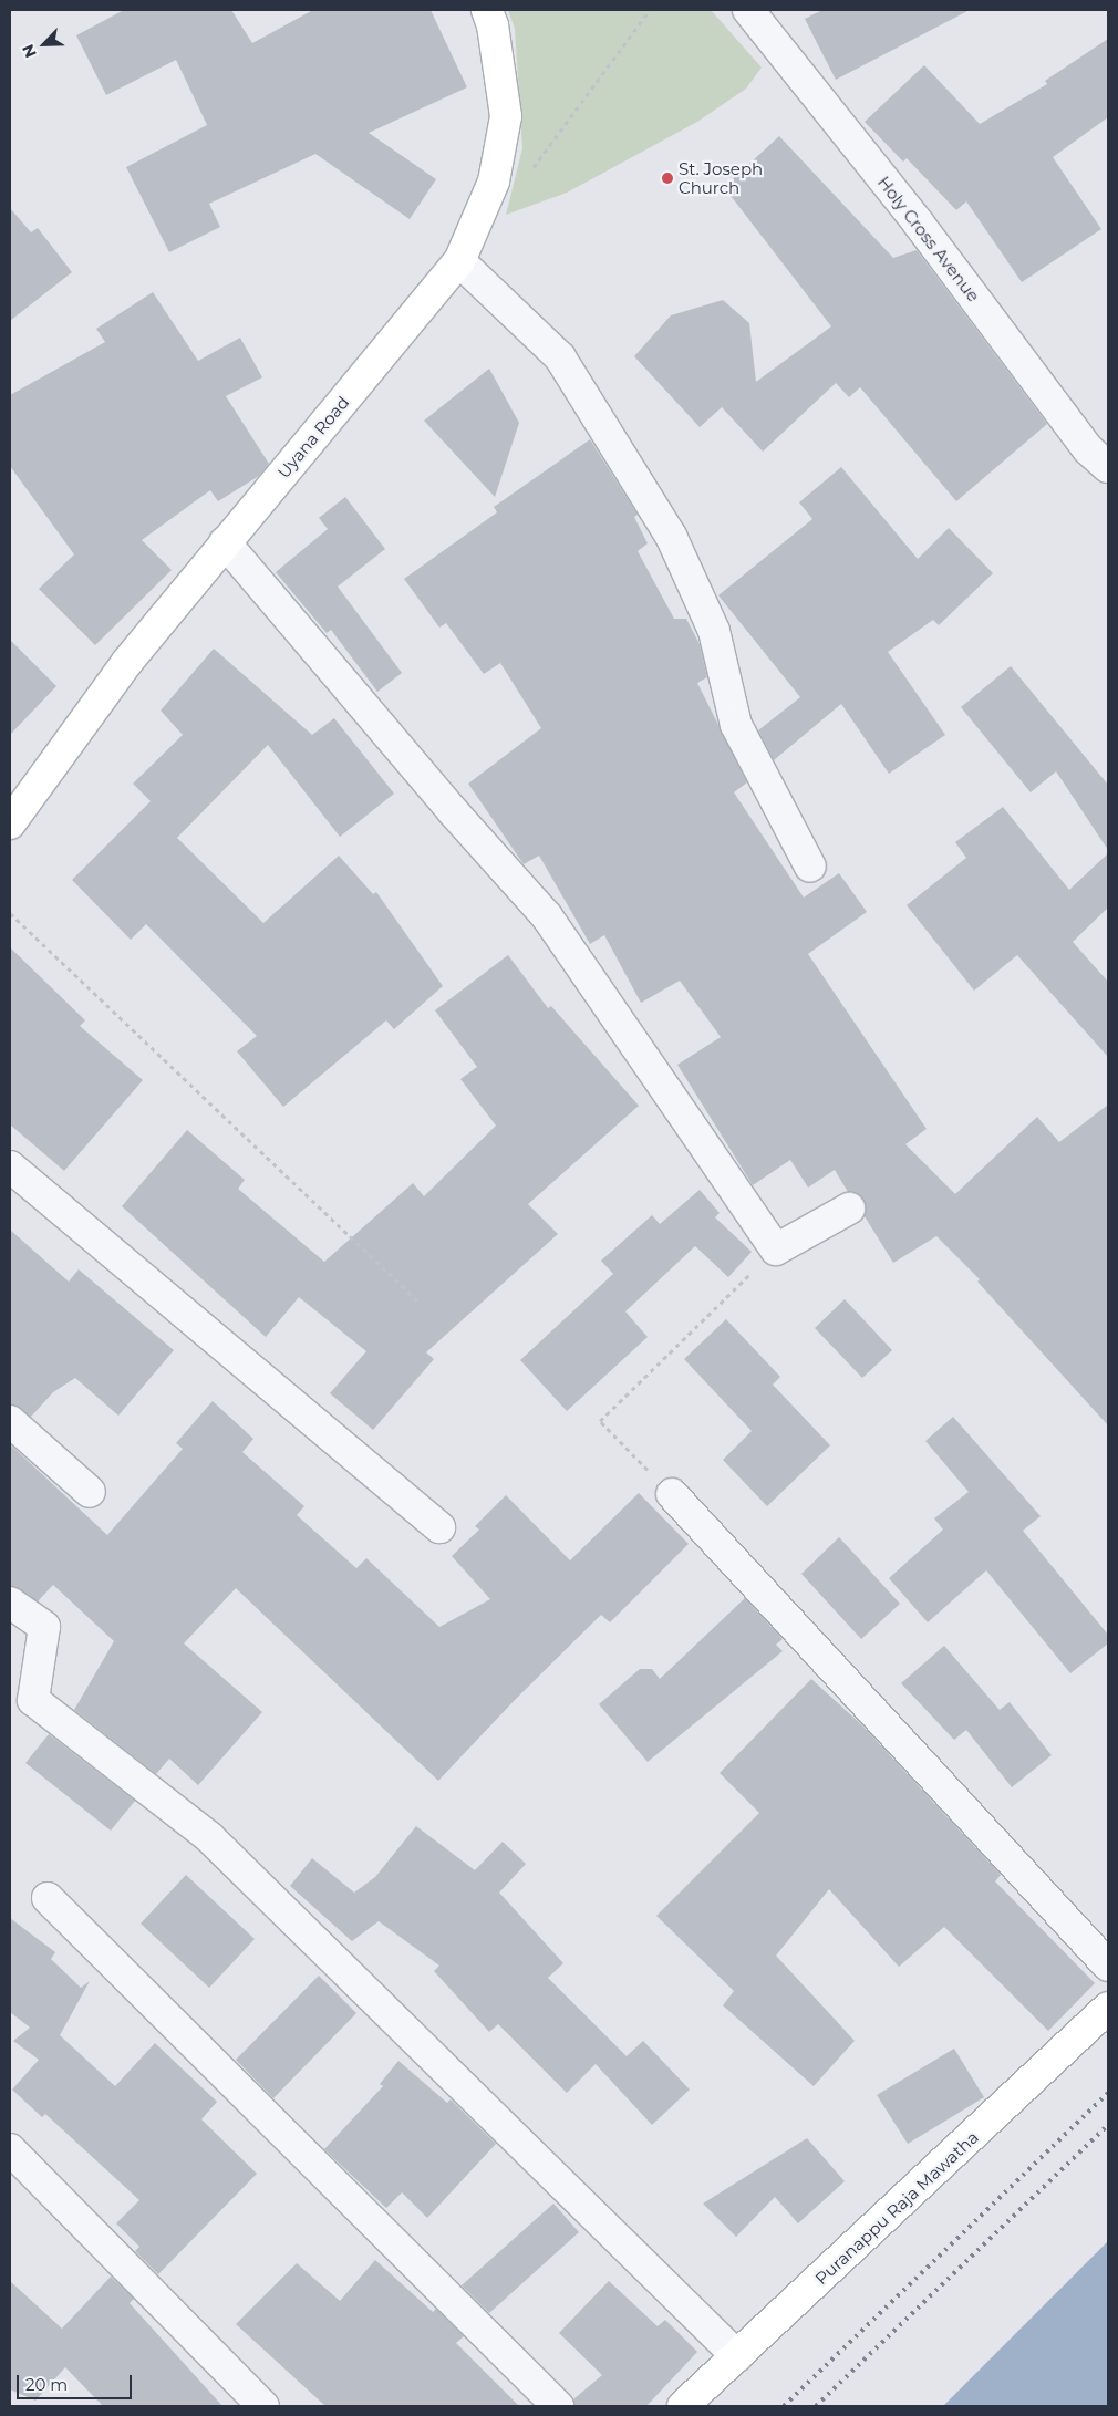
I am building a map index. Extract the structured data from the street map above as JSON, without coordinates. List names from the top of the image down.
{
  "streets": {
    "street": ["Holy Cross Avenue", "Uyana Road", "Puranappu Raja Mawatha"]
  },
  "places": ["St. Joseph Church"],
  "scale_bar": "20 m",
  "north": "bottom left"
}
